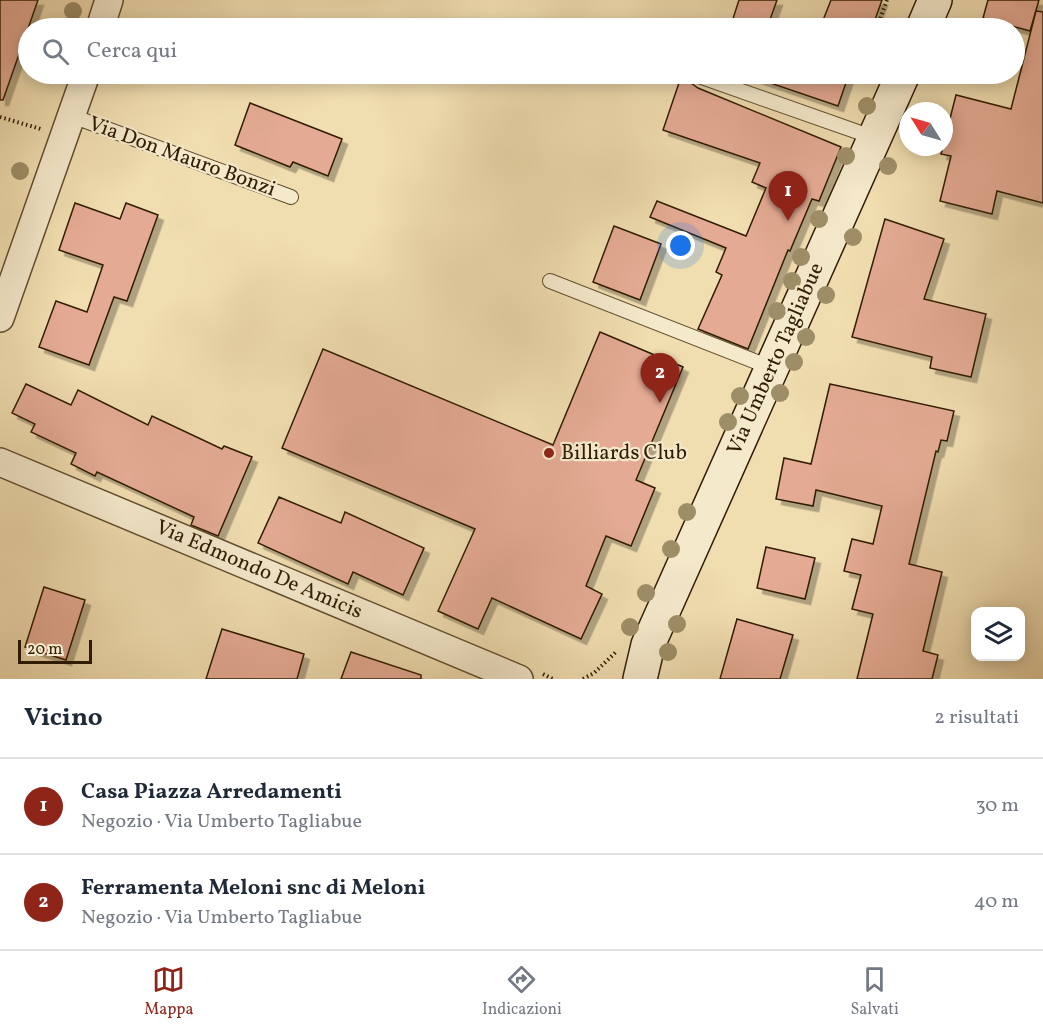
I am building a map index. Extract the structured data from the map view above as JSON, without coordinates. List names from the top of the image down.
{
  "streets": {
    "street": ["Via Don Mauro Bonzi", "Via Umberto Tagliabue", "Via Edmondo De Amicis"]
  },
  "places": ["Billiards Club"],
  "scale_bar": "20 m",
  "north": "top left",
  "page": {
    "search": "Cerca qui",
    "pins": ["1", "2"],
    "scale": "20 m",
    "heading": ["Vicino", "2 risultati"],
    "list": [
      {
        "mark": "1",
        "name": "Casa Piazza Arredamenti",
        "note": "Negozio · Via Umberto Tagliabue",
        "value": "30 m"
      },
      {
        "mark": "2",
        "name": "Ferramenta Meloni snc di Meloni",
        "note": "Negozio · Via Umberto Tagliabue",
        "value": "40 m"
      }
    ],
    "nav": ["Mappa", "Indicazioni", "Salvati"]
  }
}
